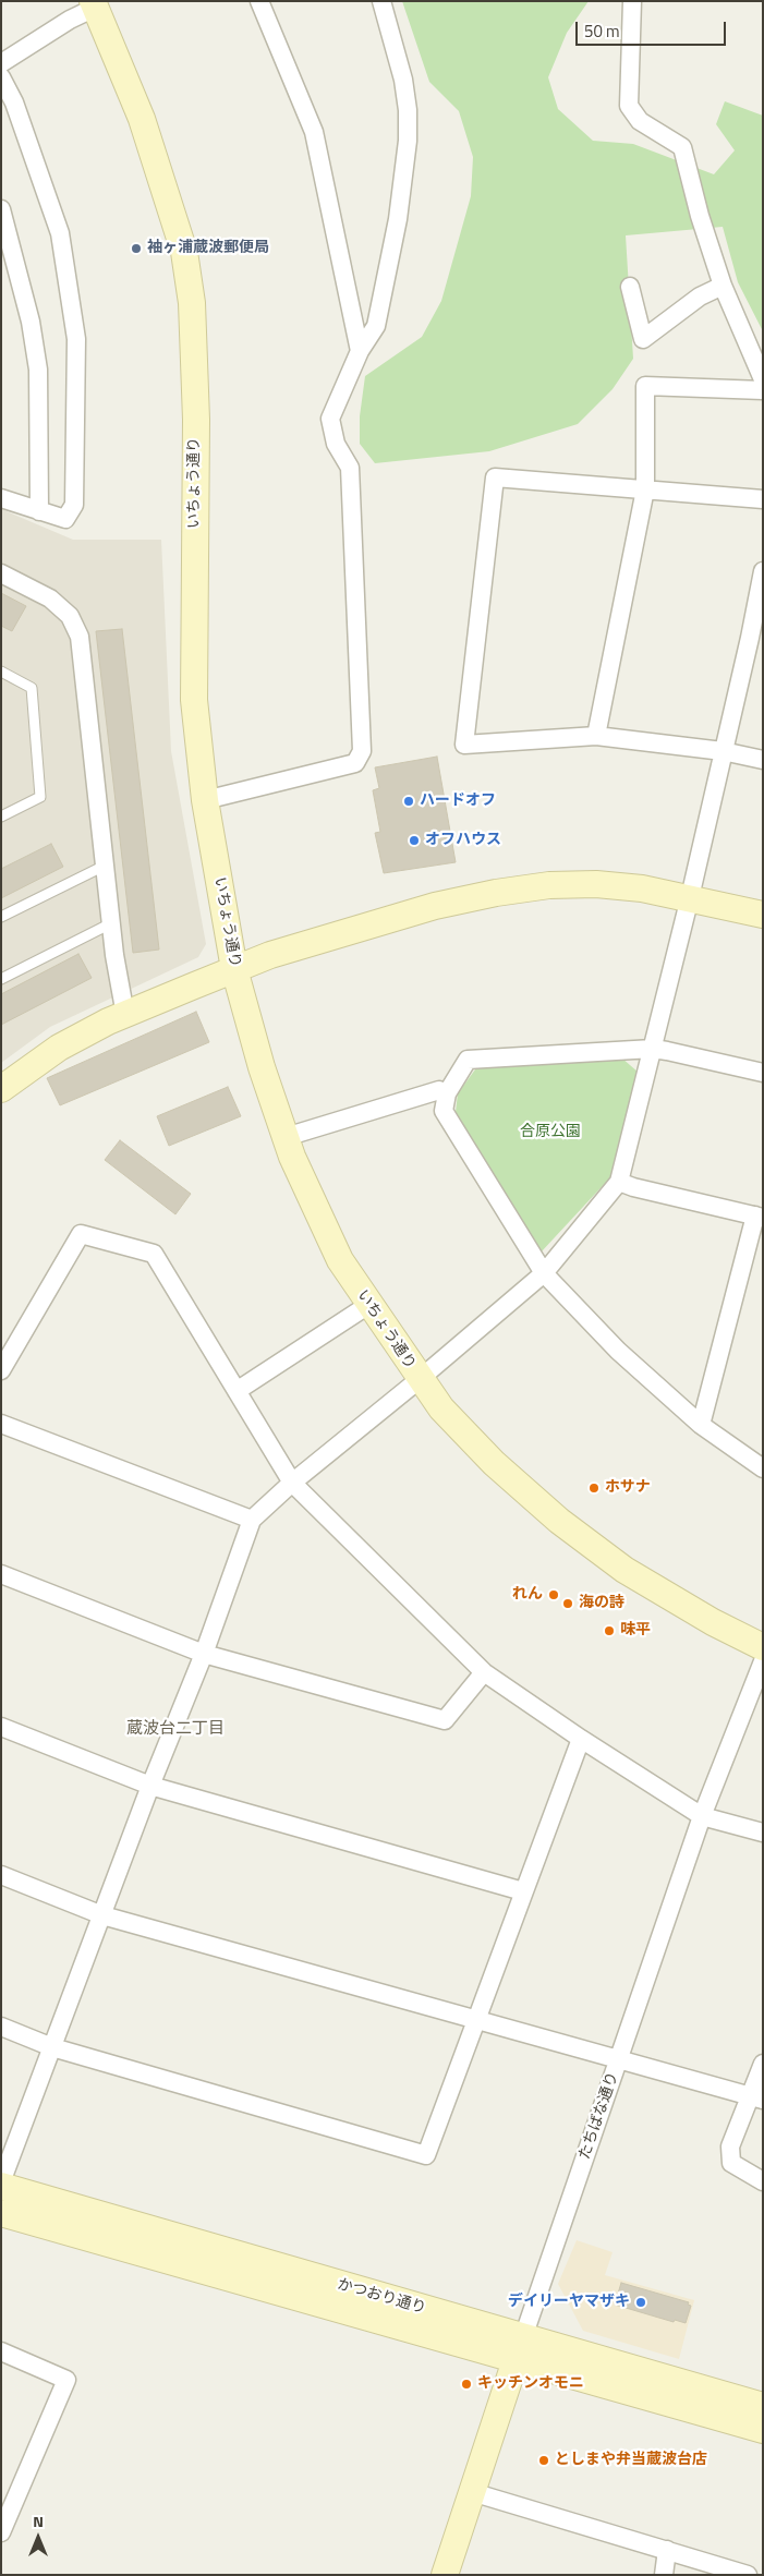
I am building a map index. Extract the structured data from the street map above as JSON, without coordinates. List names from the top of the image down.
{
  "streets": {
    "street": ["いちょう通り", "たちばな通り", "かつおり通り"]
  },
  "crossings": [
    ["たちばな通り", "かつおり通り"]
  ],
  "districts": ["蔵波台二丁目"],
  "parks": ["合原公園"],
  "places": [
    "袖ヶ浦蔵波郵便局",
    "ハードオフ",
    "オフハウス",
    "ホサナ",
    "れん",
    "海の詩",
    "味平",
    "デイリーヤマザキ",
    "キッチンオモニ",
    "としまや弁当蔵波台店"
  ],
  "scale_bar": "50 m",
  "north": "top"
}
